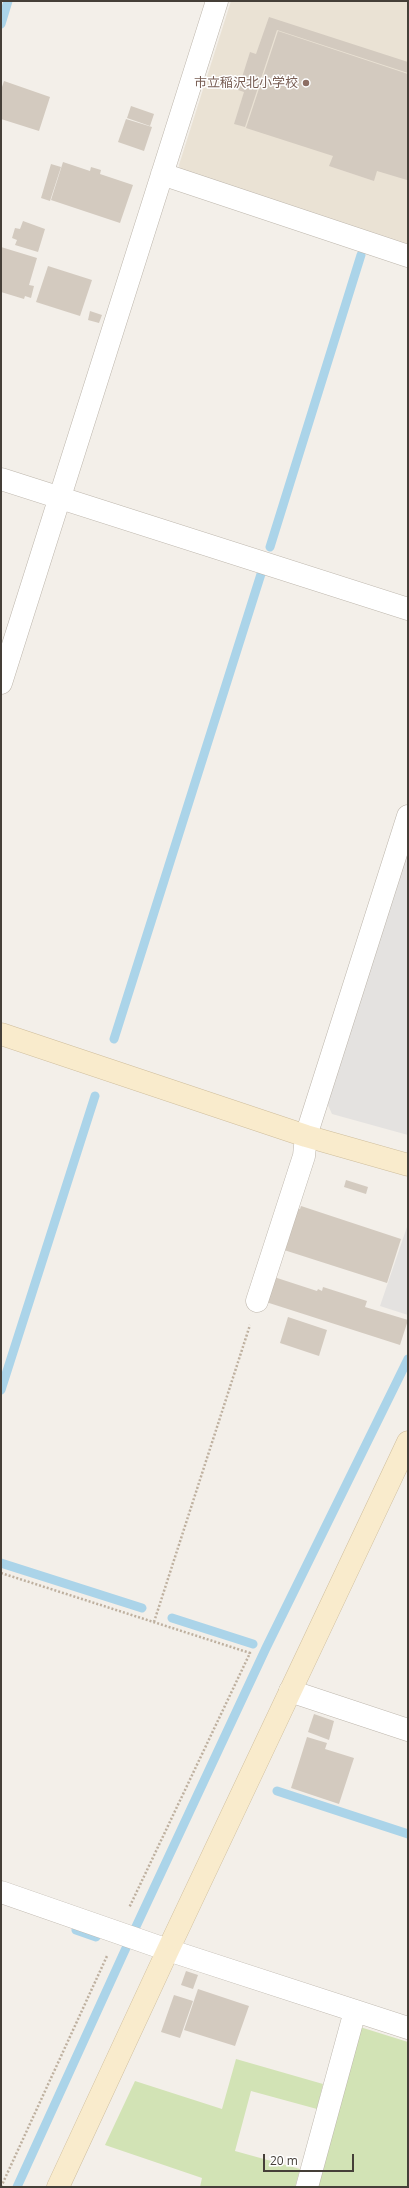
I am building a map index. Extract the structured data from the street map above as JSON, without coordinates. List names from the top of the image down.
{
  "places": ["市立稲沢北小学校"],
  "scale_bar": "20 m"
}
